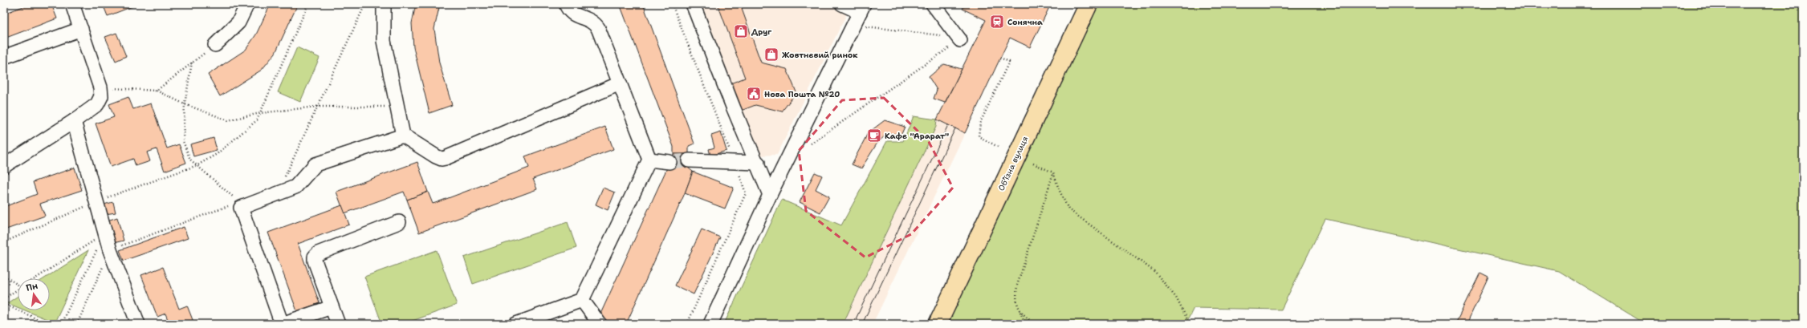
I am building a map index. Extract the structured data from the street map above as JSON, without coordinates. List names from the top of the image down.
{
  "streets": {
    "main road": ["Обʼїзна вулиця"]
  },
  "places": {
    "station": ["Сонячна"],
    "shop": ["Друг", "Жовтневий ринок"],
    "public building": ["Нова Пошта №20"],
    "cafe": ["Кафе \"Арарат\""]
  },
  "north": "top"
}
